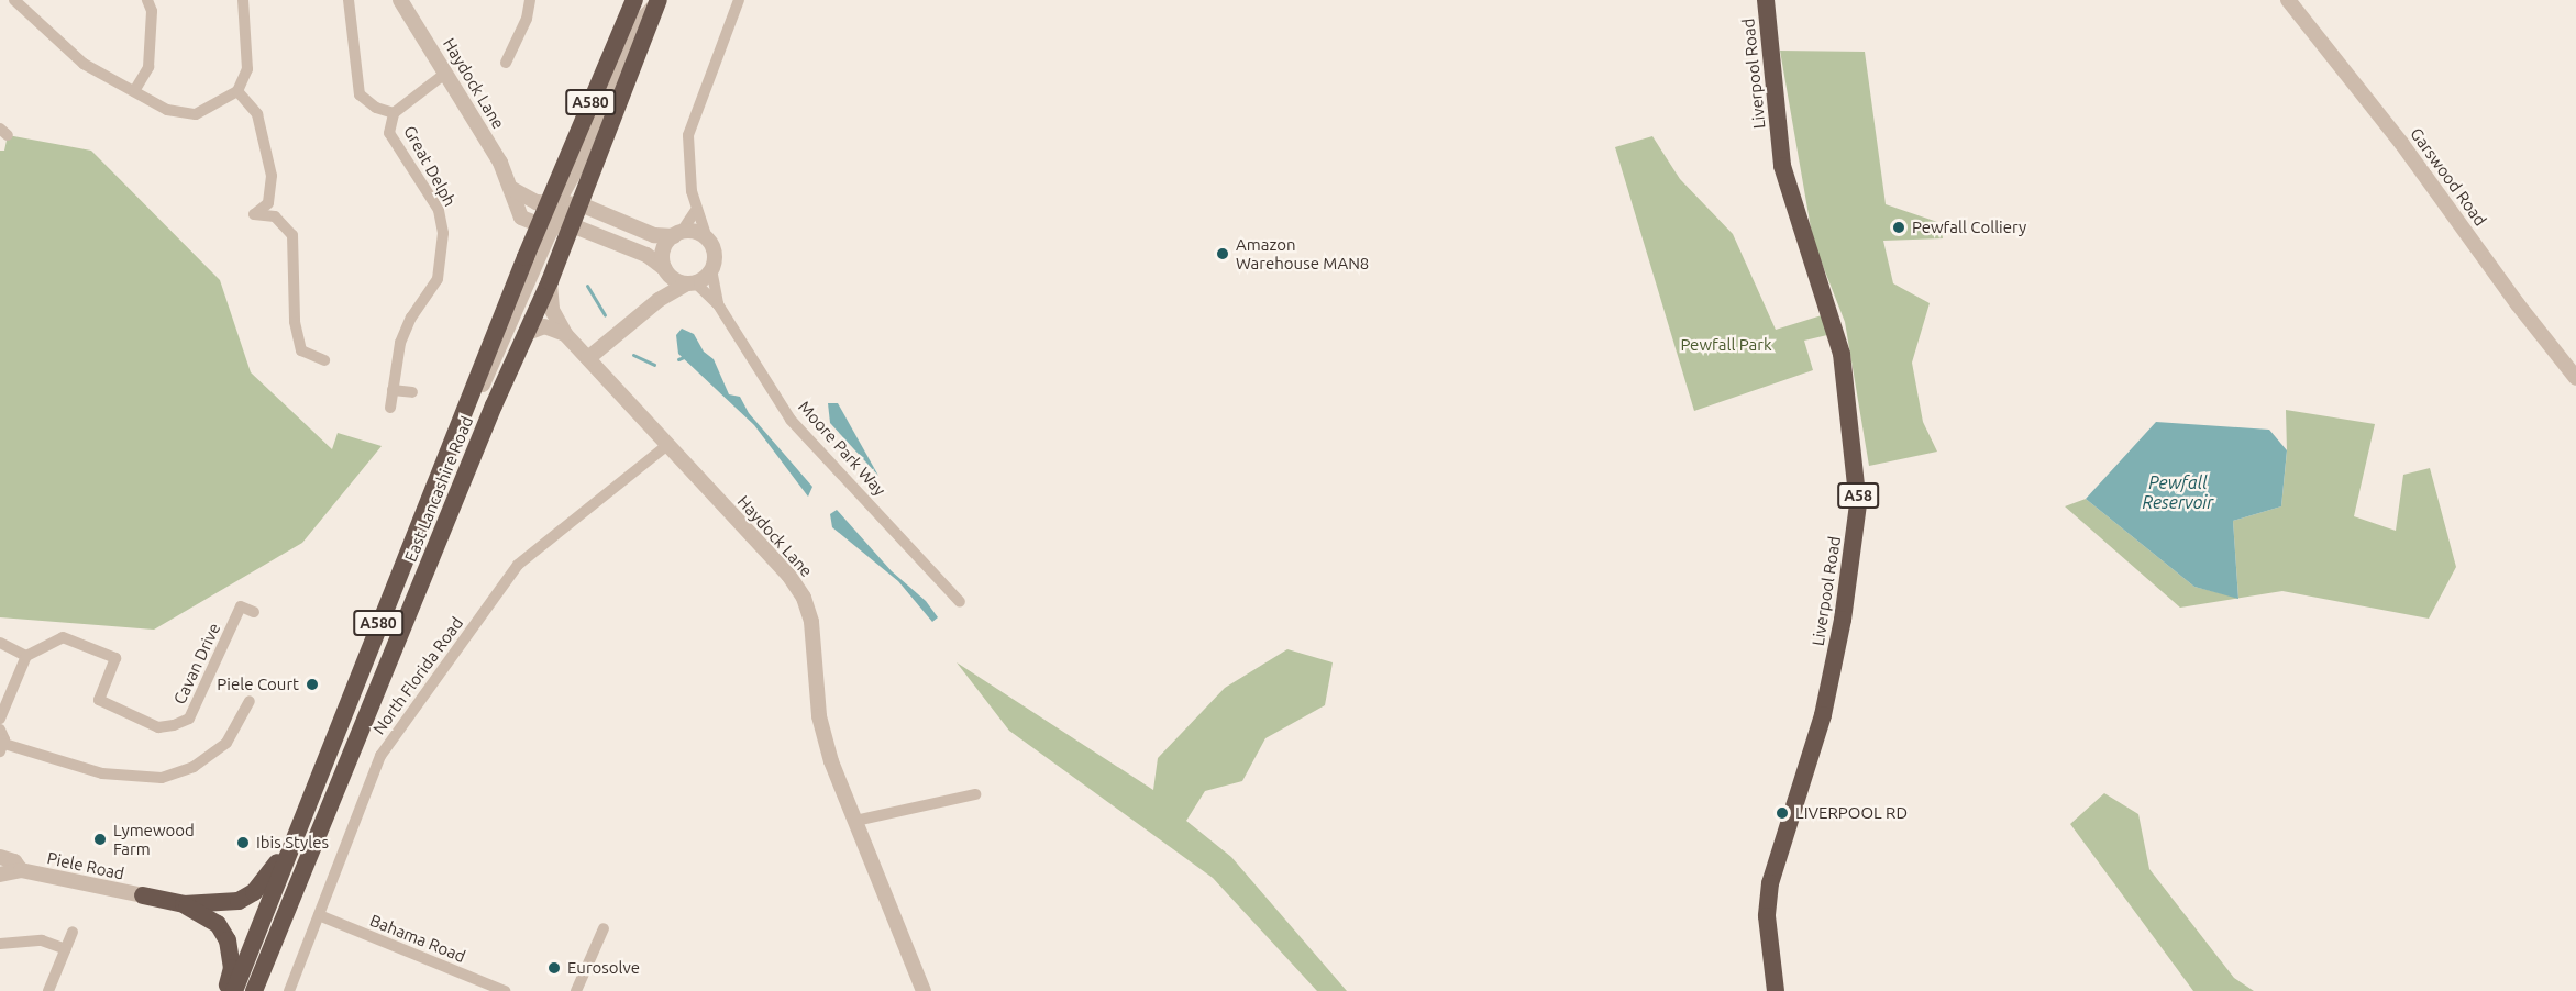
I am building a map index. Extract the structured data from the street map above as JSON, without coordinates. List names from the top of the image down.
{
  "streets": {
    "highway": [
      "Liverpool Road",
      "A580",
      "East Lancashire Road",
      "A58"
    ],
    "street": [
      "Haydock Lane",
      "Great Delph",
      "Garswood Road",
      "Moore Park Way",
      "Cavan Drive",
      "North Florida Road",
      "Piele Road",
      "Bahama Road"
    ]
  },
  "crossings": [
    ["Haydock Lane", "Great Delph"],
    ["Haydock Lane", "East Lancashire Road"],
    ["Haydock Lane", "North Florida Road"],
    ["North Florida Road", "Bahama Road"]
  ],
  "water": ["Pewfall Reservoir"],
  "parks": ["Pewfall Park"],
  "places": [
    "Pewfall Colliery",
    "Amazon Warehouse MAN8",
    "Piele Court",
    "LIVERPOOL RD",
    "Lymewood Farm",
    "Ibis Styles",
    "Eurosolve"
  ]
}
